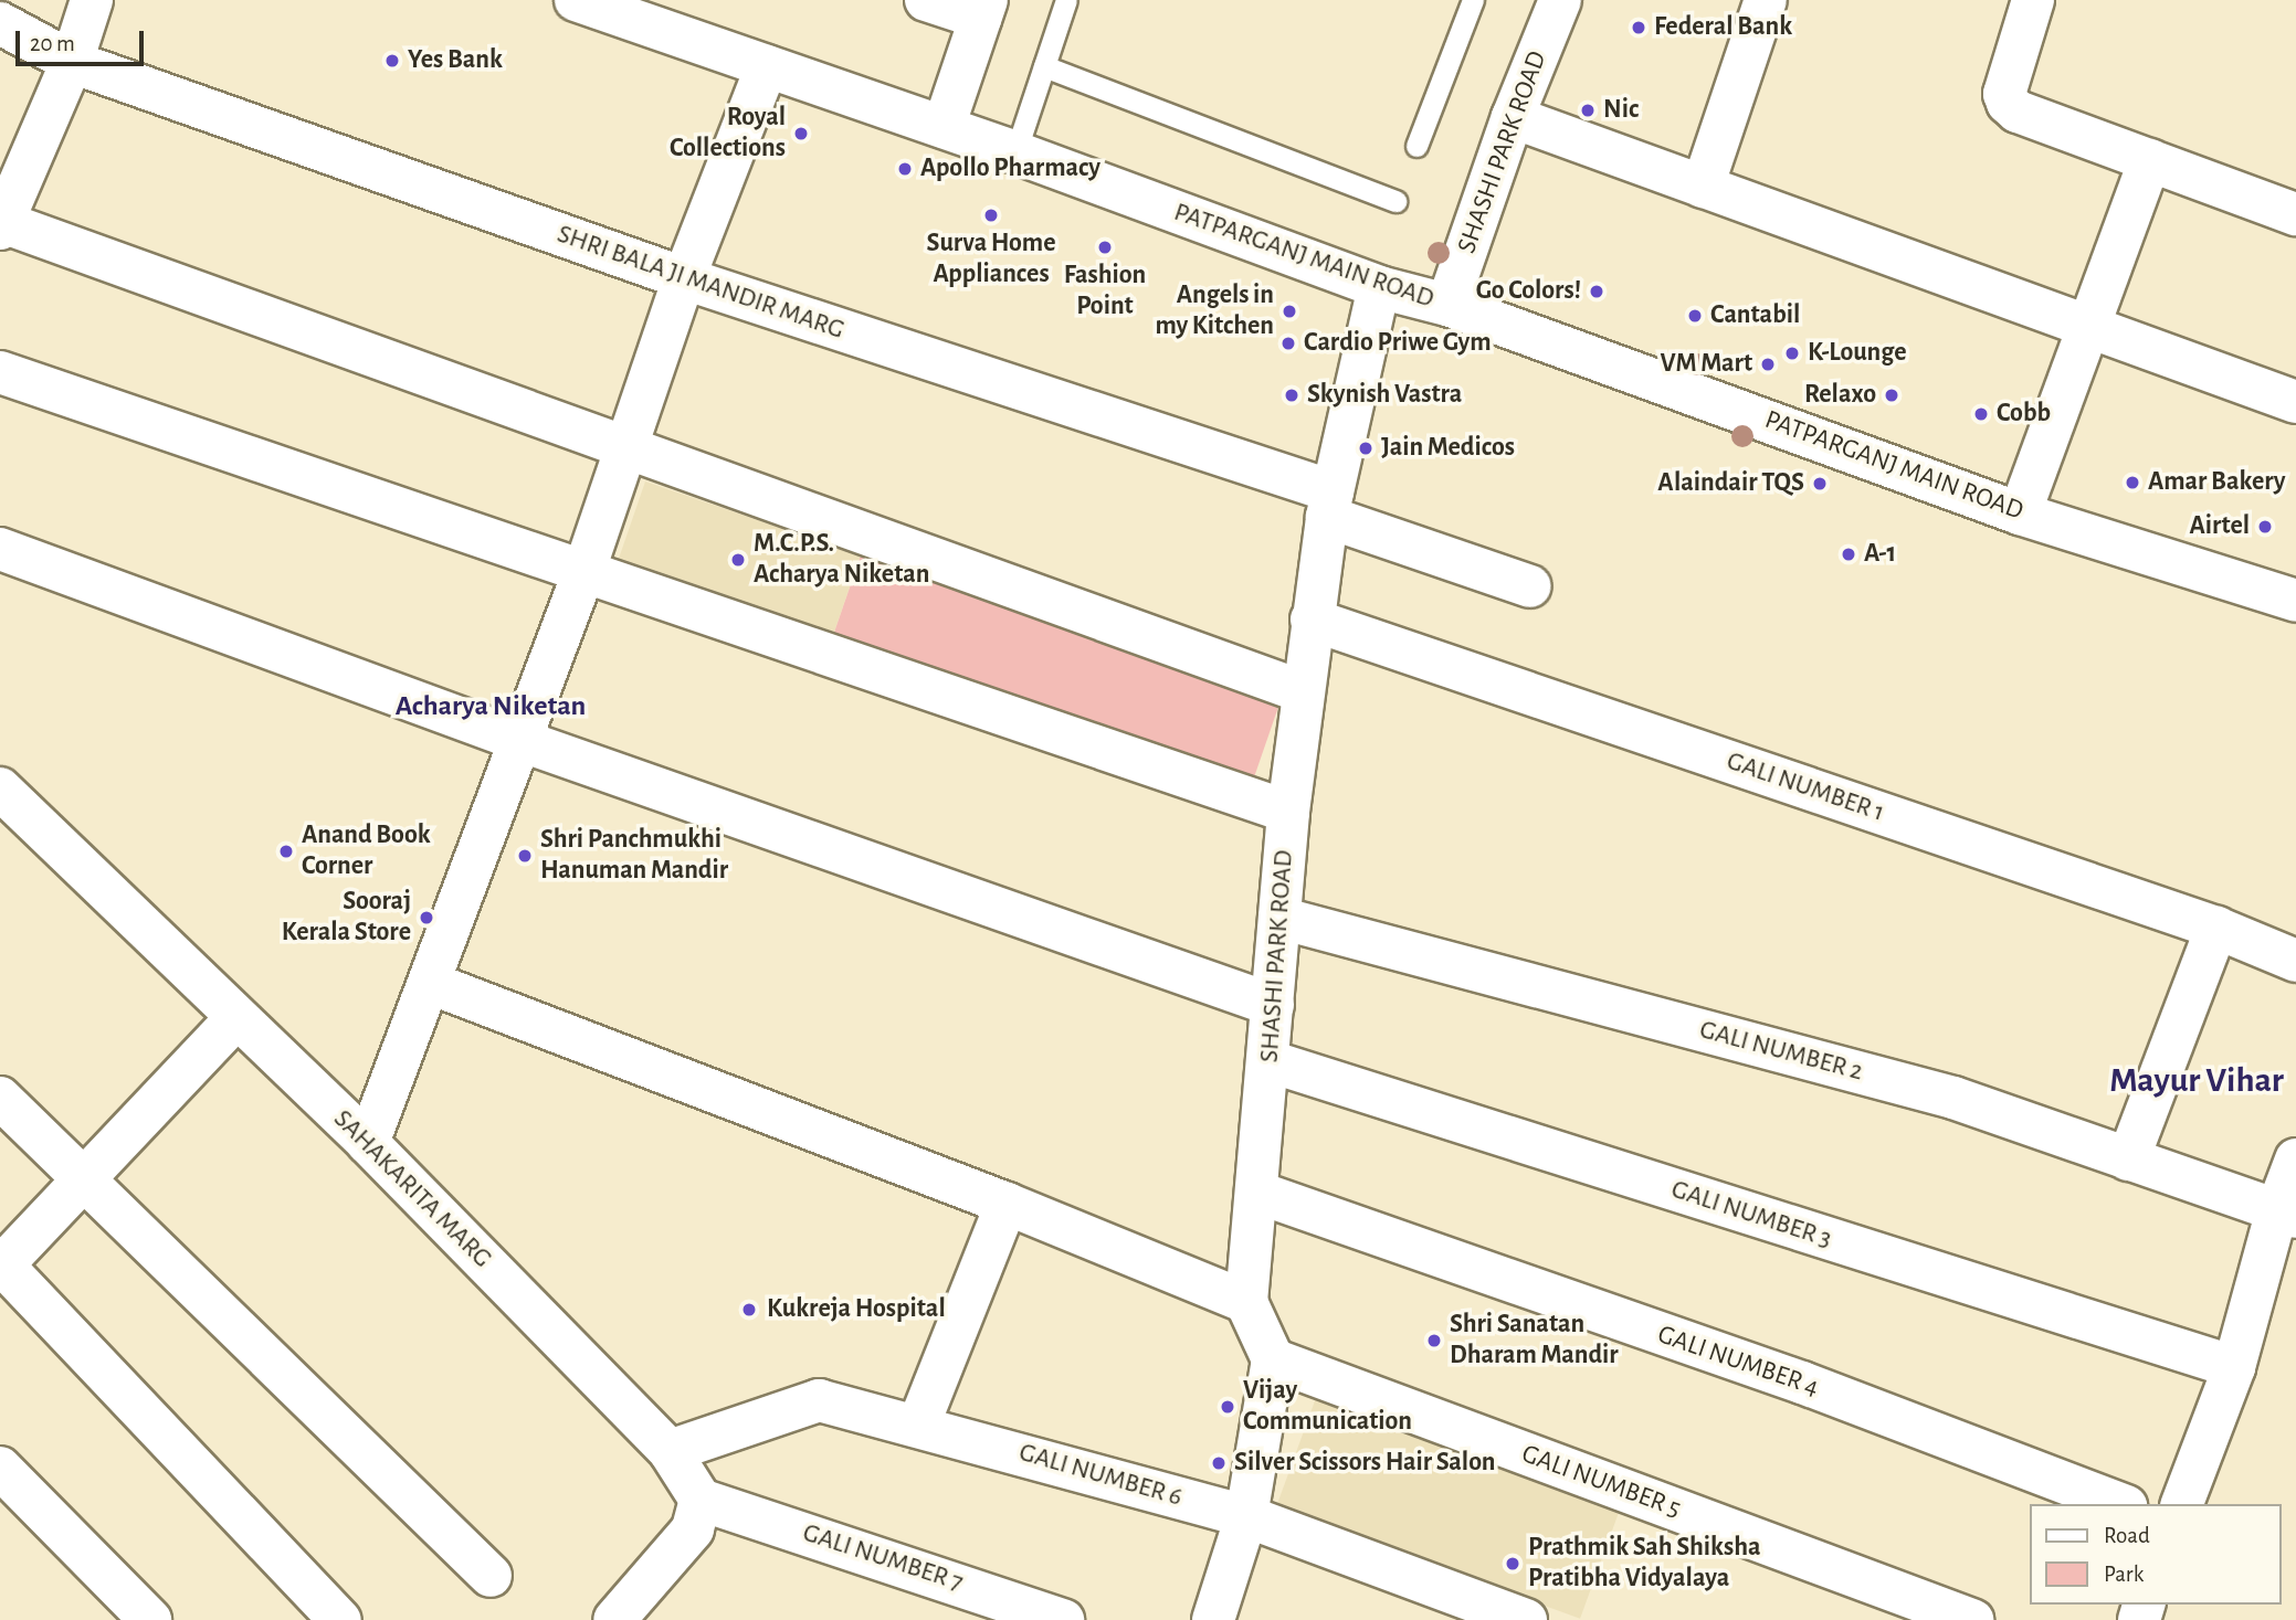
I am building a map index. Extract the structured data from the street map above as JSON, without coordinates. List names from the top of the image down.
{
  "streets": {
    "street": [
      "SHASHI PARK ROAD",
      "PATPARGANJ MAIN ROAD",
      "SHRI BALA JI MANDIR MARG",
      "GALI NUMBER 1",
      "GALI NUMBER 2",
      "SAHAKARITA MARG",
      "GALI NUMBER 3",
      "GALI NUMBER 4",
      "GALI NUMBER 6",
      "GALI NUMBER 5",
      "GALI NUMBER 7"
    ]
  },
  "crossings": [
    ["SHASHI PARK ROAD", "PATPARGANJ MAIN ROAD"],
    ["SHASHI PARK ROAD", "SHRI BALA JI MANDIR MARG"],
    ["SHASHI PARK ROAD", "GALI NUMBER 1"],
    ["SHASHI PARK ROAD", "GALI NUMBER 2"],
    ["SHASHI PARK ROAD", "GALI NUMBER 3"],
    ["SHASHI PARK ROAD", "GALI NUMBER 4"],
    ["SAHAKARITA MARG", "GALI NUMBER 6"],
    ["SAHAKARITA MARG", "GALI NUMBER 7"]
  ],
  "districts": ["Acharya Niketan", "Mayur Vihar"],
  "places": [
    "Federal Bank",
    "Yes Bank",
    "Nic",
    "Royal Collections",
    "Apollo Pharmacy",
    "Surva Home Appliances",
    "Fashion Point",
    "Go Colors!",
    "Angels in my Kitchen",
    "Cantabil",
    "Cardio Priwe Gym",
    "K-Lounge",
    "VM Mart",
    "Skynish Vastra",
    "Relaxo",
    "Cobb",
    "Jain Medicos",
    "Amar Bakery",
    "Alaindair TQS",
    "Airtel",
    "A-1",
    "M.C.P.S. Acharya Niketan",
    "Anand Book Corner",
    "Shri Panchmukhi Hanuman Mandir",
    "Sooraj Kerala Store",
    "Kukreja Hospital",
    "Shri Sanatan Dharam Mandir",
    "Vijay Communication",
    "Silver Scissors Hair Salon",
    "Prathmik Sah Shiksha Pratibha Vidyalaya"
  ],
  "legend": ["Road", "Park"],
  "scale_bar": "20 m"
}
